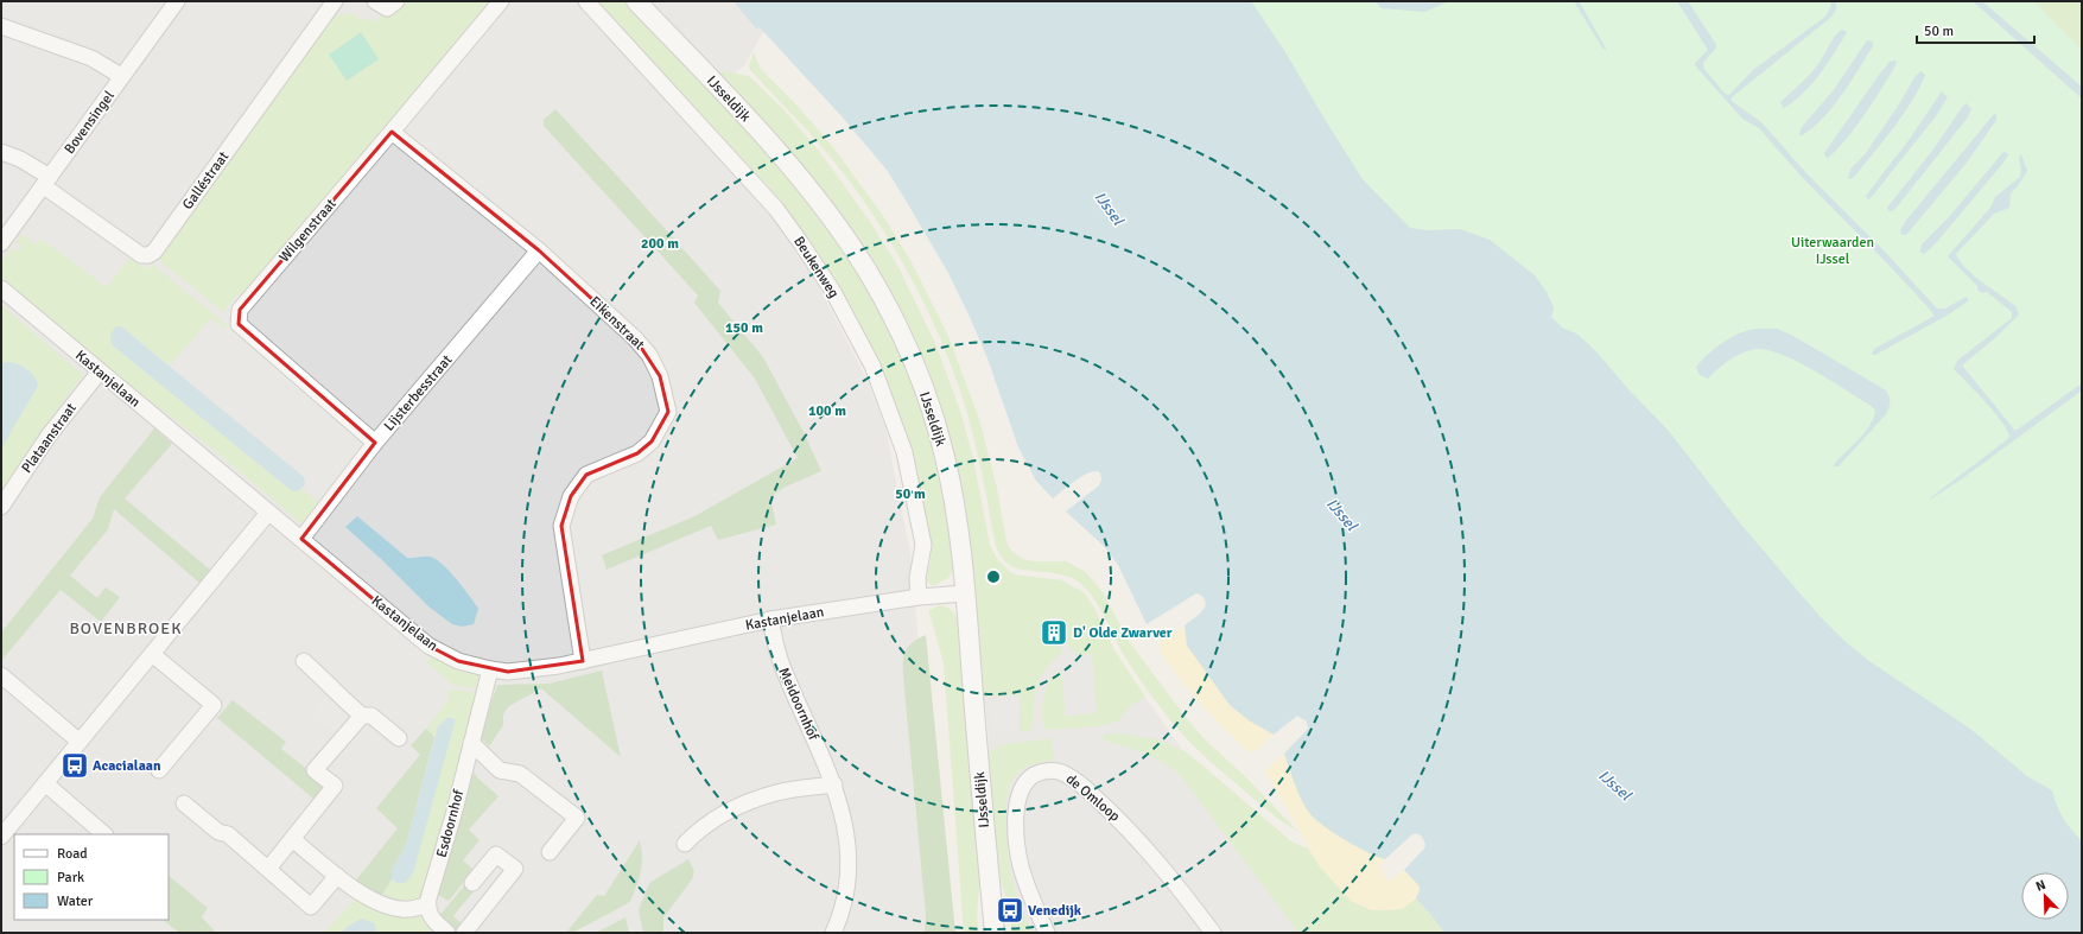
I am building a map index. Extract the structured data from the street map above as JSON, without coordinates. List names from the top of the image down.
{
  "streets": {
    "street": [
      "IJsseldijk",
      "Bovensingel",
      "Galléstraat",
      "Wilgenstraat",
      "Beukenweg",
      "Eikenstraat",
      "Kastanjelaan",
      "Lijsterbesstraat",
      "Plataanstraat",
      "Meidoornhof",
      "de Omloop",
      "Esdoornhof"
    ]
  },
  "crossings": [
    ["IJsseldijk", "Kastanjelaan"],
    ["Bovensingel", "Galléstraat"],
    ["Wilgenstraat", "Eikenstraat"],
    ["Wilgenstraat", "Lijsterbesstraat"],
    ["Beukenweg", "Kastanjelaan"],
    ["Eikenstraat", "Kastanjelaan"],
    ["Eikenstraat", "Lijsterbesstraat"],
    ["Kastanjelaan", "Lijsterbesstraat"],
    ["Kastanjelaan", "Plataanstraat"],
    ["Kastanjelaan", "Meidoornhof"],
    ["Kastanjelaan", "Esdoornhof"]
  ],
  "districts": ["BOVENBROEK"],
  "water": ["IJssel"],
  "parks": ["Uiterwaarden IJssel"],
  "places": {
    "building": ["D' Olde Zwarver"],
    "bus stop": ["Acacialaan", "Venedijk"]
  },
  "legend": ["Road", "Park", "Water"],
  "scale_bar": "50 m",
  "north": "top left",
  "rings": [
    "200 m",
    "150 m",
    "100 m",
    "50 m"
  ]
}
